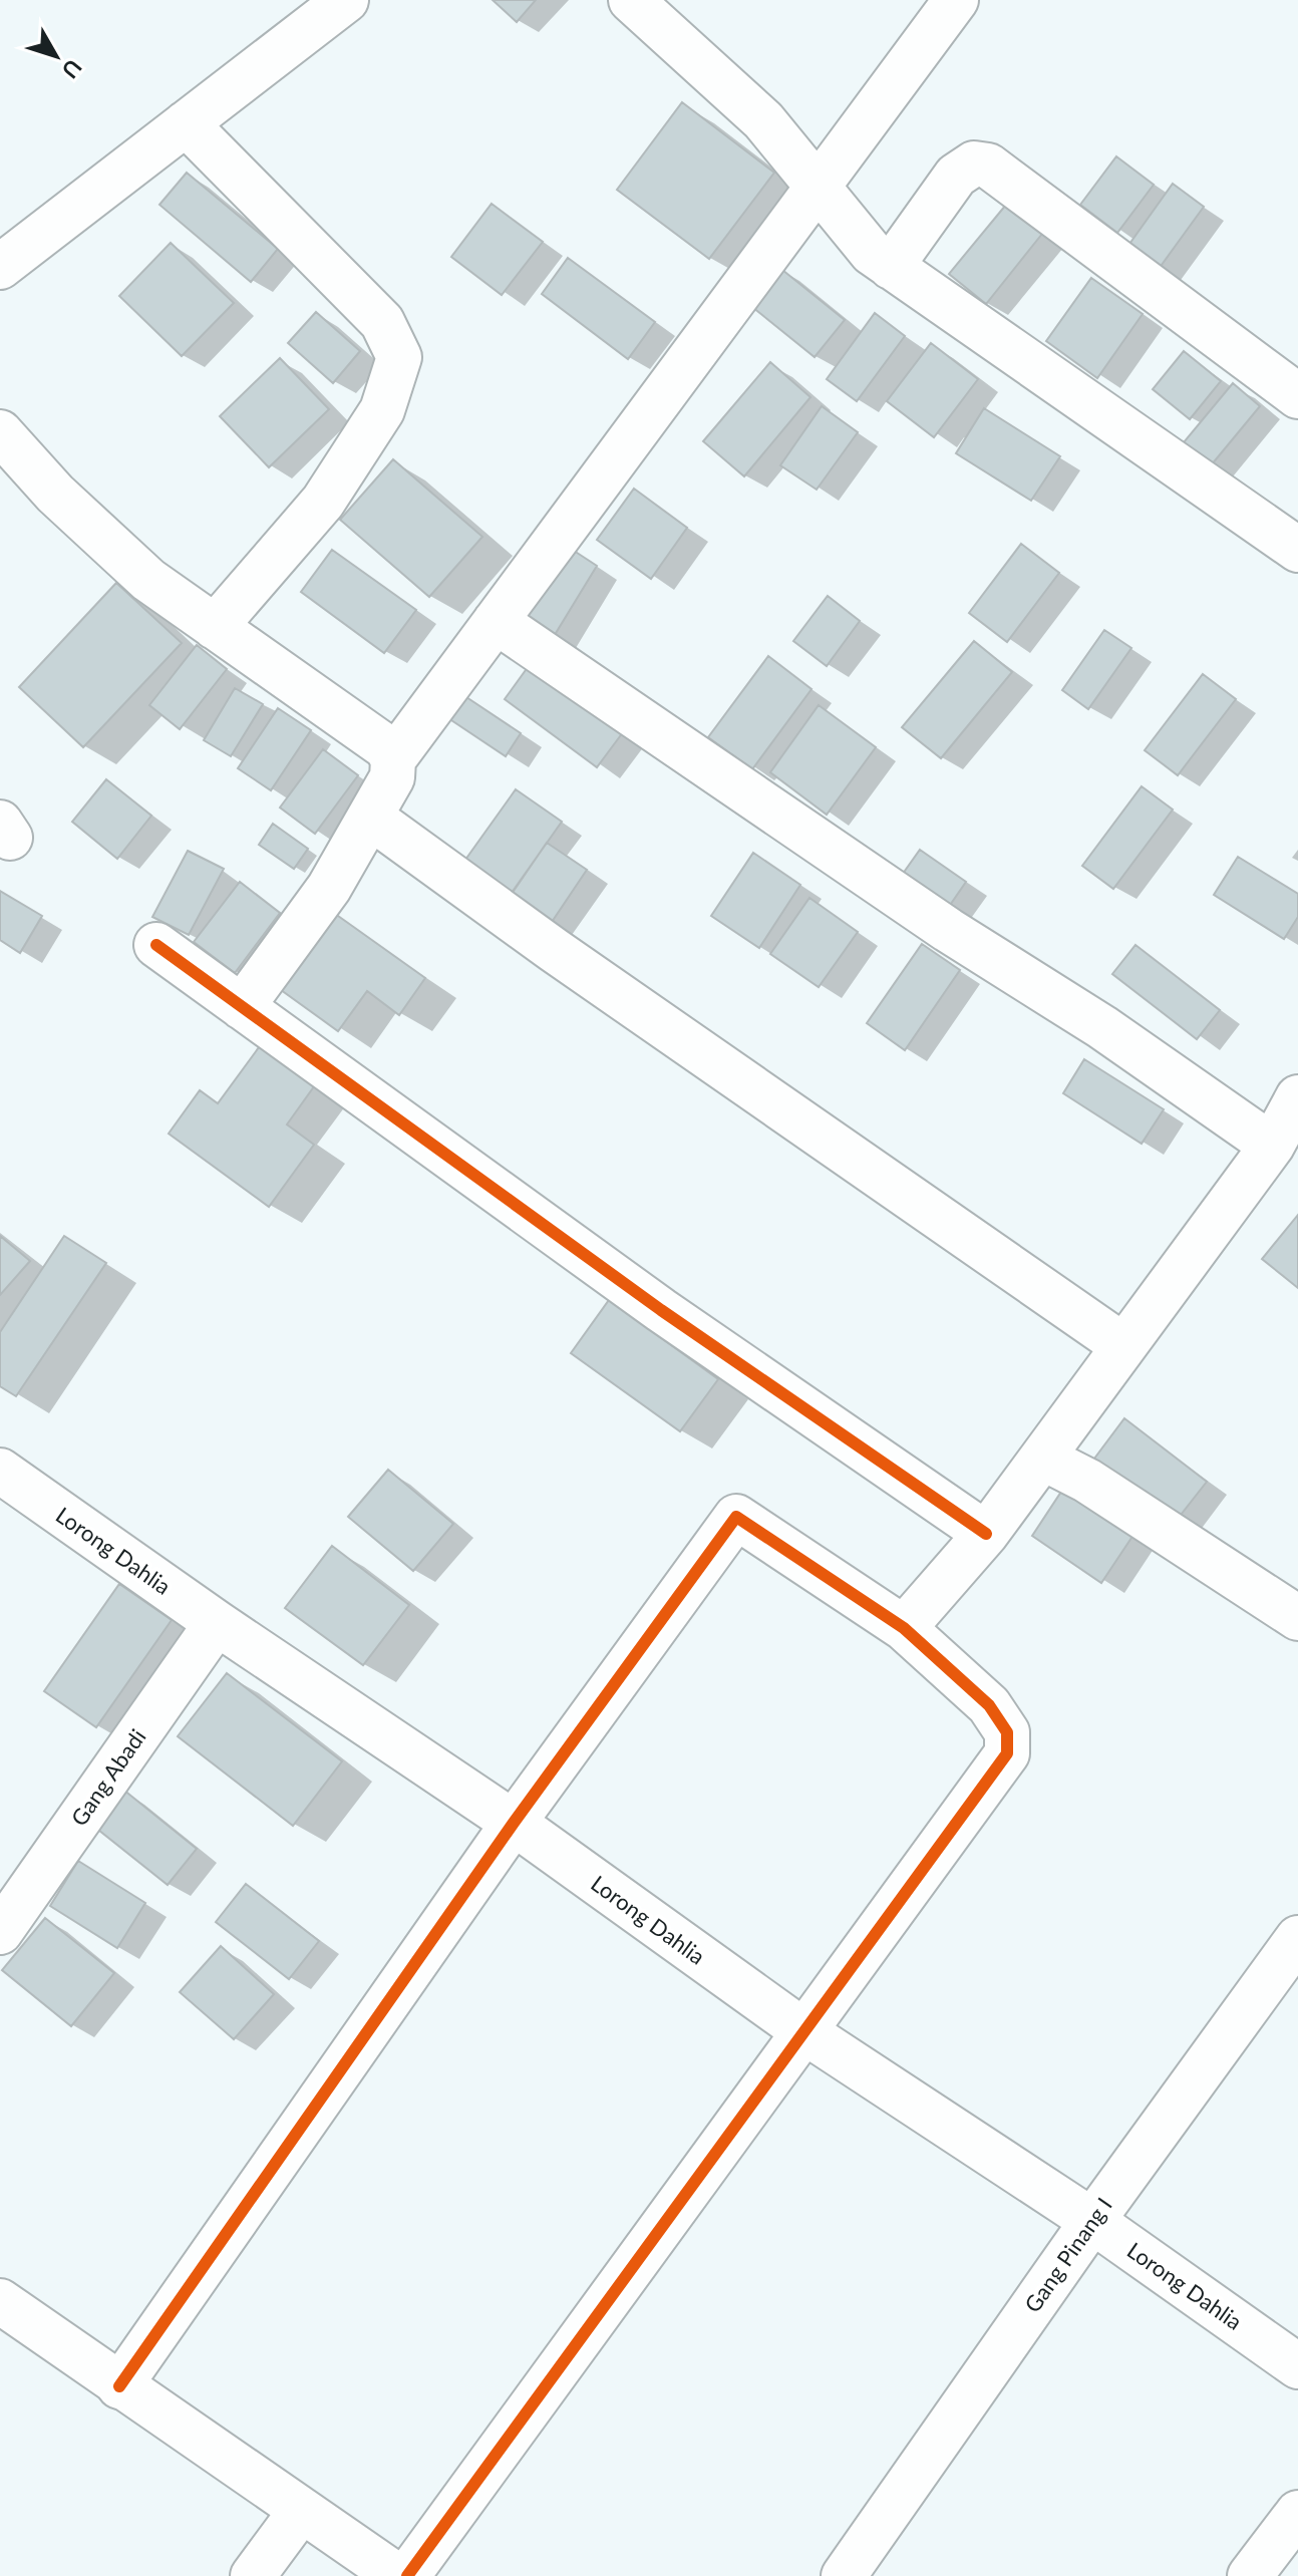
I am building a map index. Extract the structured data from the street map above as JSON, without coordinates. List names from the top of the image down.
{
  "streets": {
    "street": ["Lorong Dahlia", "Gang Abadi", "Gang Pinang I"]
  },
  "crossings": [
    ["Lorong Dahlia", "Gang Abadi"],
    ["Lorong Dahlia", "Gang Pinang I"]
  ],
  "north": "bottom right"
}
